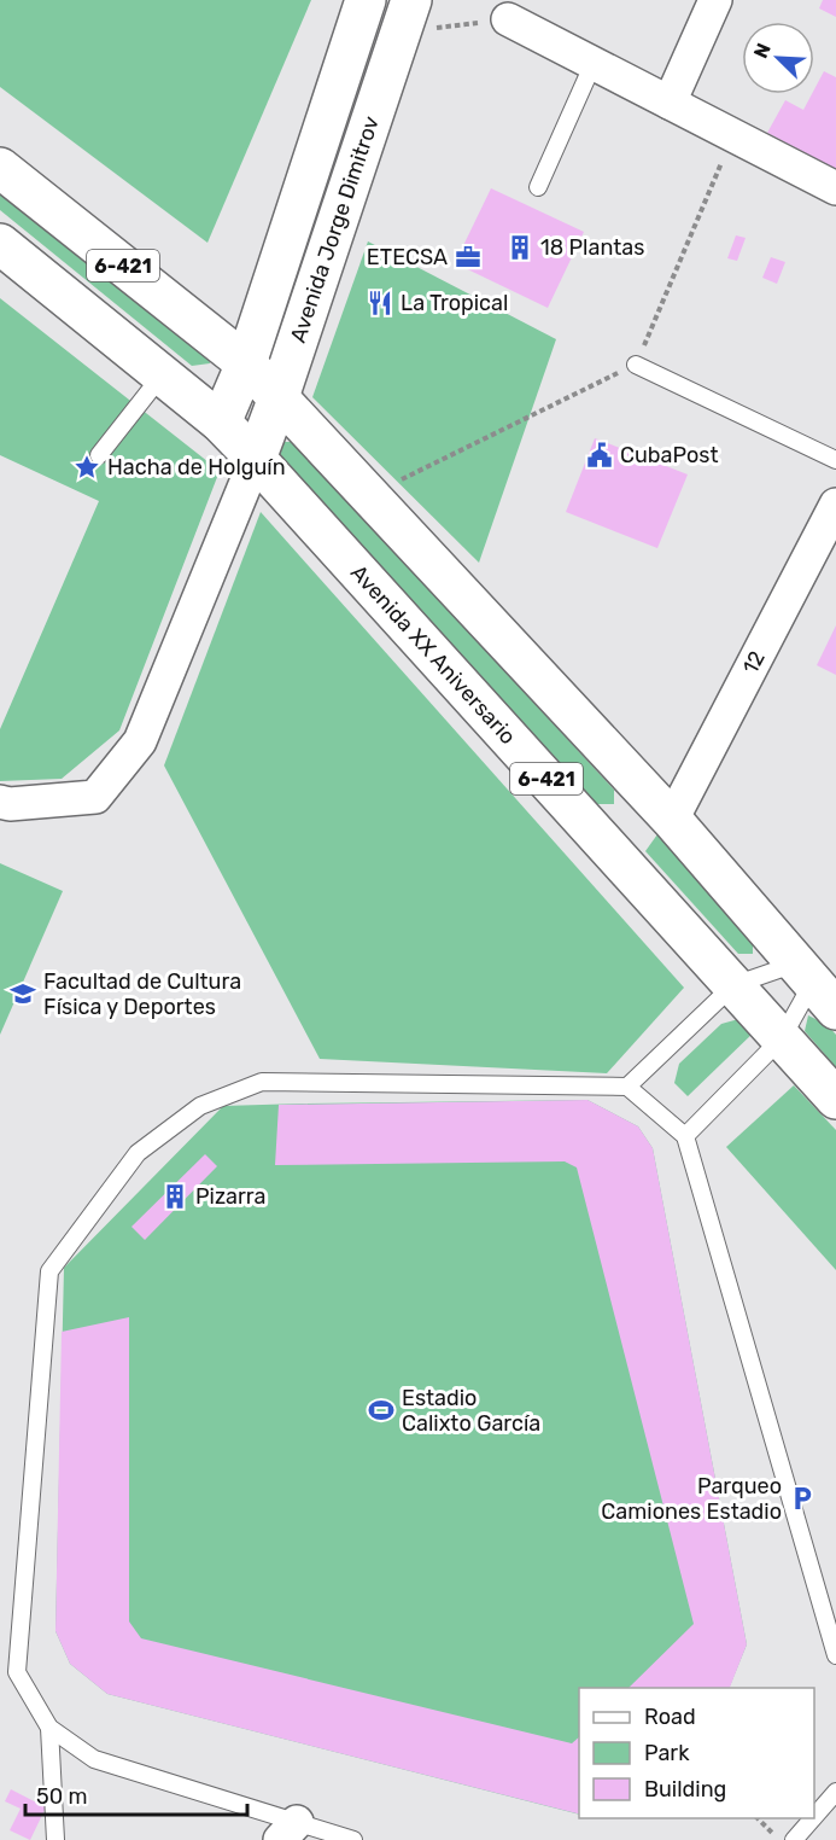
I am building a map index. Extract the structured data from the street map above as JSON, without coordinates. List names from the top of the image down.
{
  "streets": {
    "main road": ["Avenida Jorge Dimitrov", "6-421", "Avenida XX Aniversario"],
    "street": ["12"]
  },
  "crossings": [
    ["Avenida Jorge Dimitrov", "6-421"],
    ["Avenida Jorge Dimitrov", "Avenida XX Aniversario"],
    ["6-421", "12"]
  ],
  "places": {
    "building": ["18 Plantas", "Pizarra"],
    "office": ["ETECSA"],
    "restaurant": ["La Tropical"],
    "public building": ["CubaPost"],
    "place": ["Hacha de Holguín"],
    "school or university": ["Facultad de Cultura Física y Deportes"],
    "sports": ["Estadio Calixto García"],
    "parking": ["Parqueo Camiones Estadio"]
  },
  "legend": ["Road", "Park", "Building"],
  "scale_bar": "50 m",
  "north": "top left"
}
